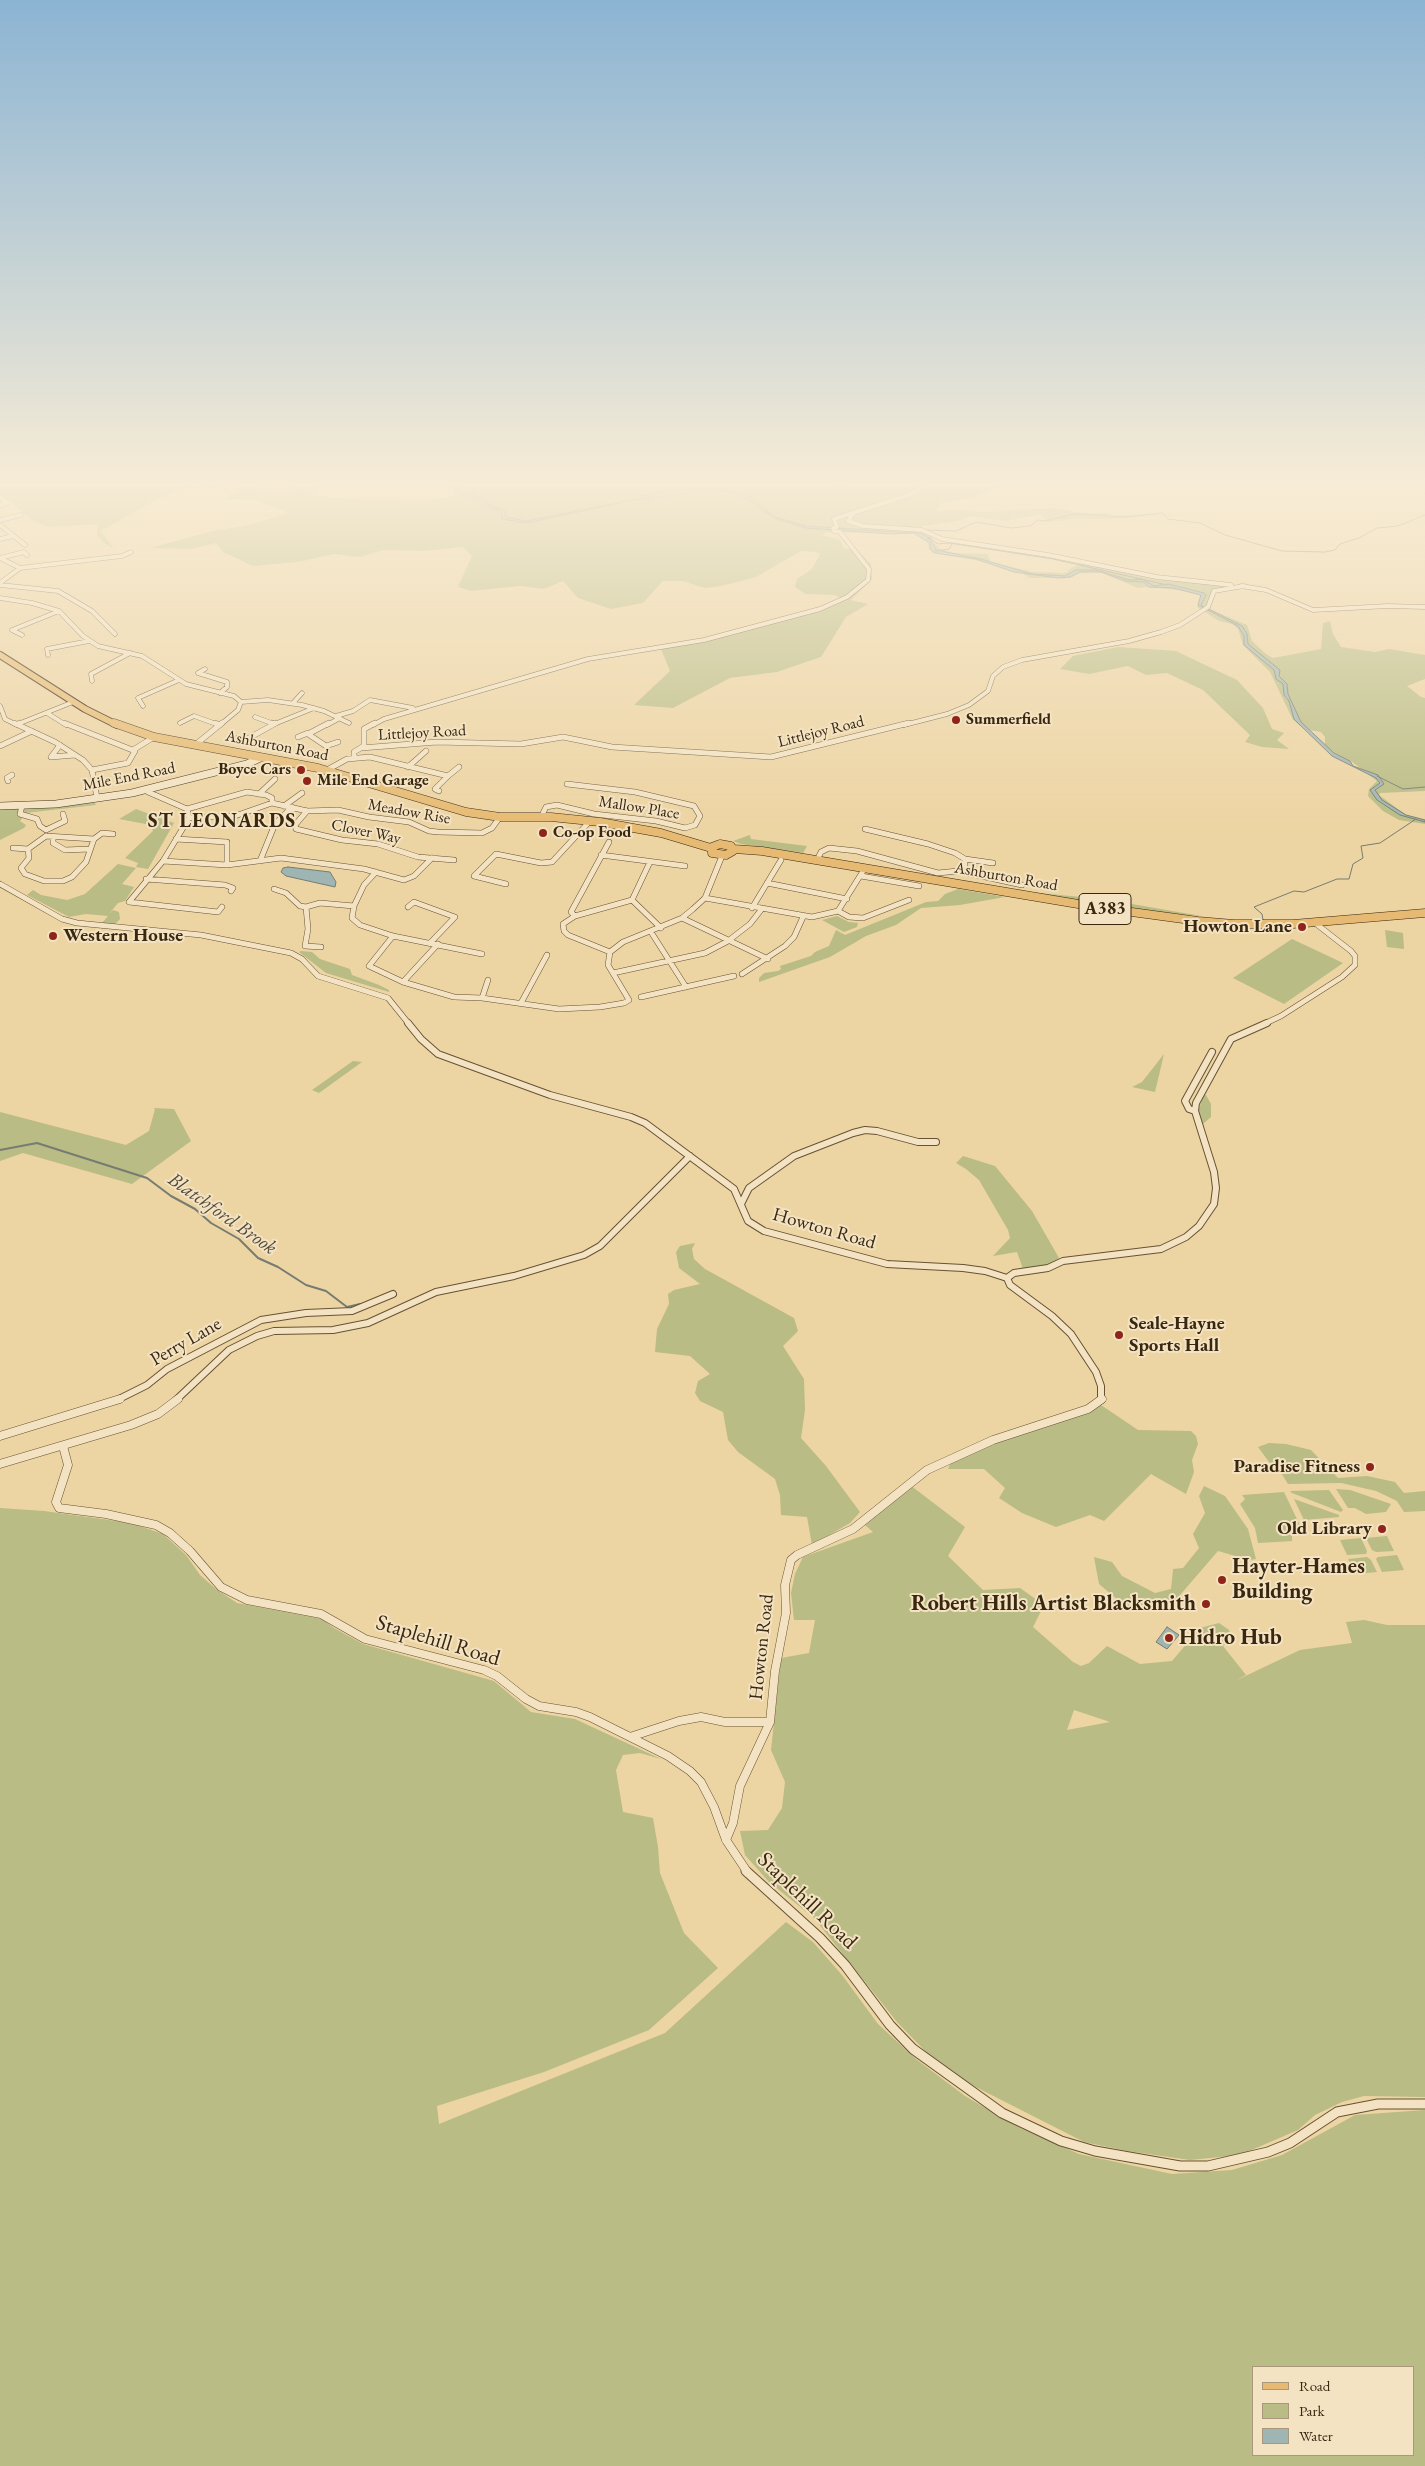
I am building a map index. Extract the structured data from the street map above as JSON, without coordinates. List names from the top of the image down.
{
  "streets": {
    "main road": ["Ashburton Road", "A383"],
    "street": [
      "Littlejoy Road",
      "Mile End Road",
      "Mallow Place",
      "Meadow Rise",
      "Clover Way",
      "Howton Road",
      "Perry Lane",
      "Staplehill Road"
    ]
  },
  "crossings": [
    ["Ashburton Road", "Mile End Road"],
    ["Ashburton Road", "Meadow Rise"],
    ["Meadow Rise", "Clover Way"],
    ["Howton Road", "Staplehill Road"]
  ],
  "districts": ["ST LEONARDS"],
  "water": ["Blatchford Brook"],
  "places": [
    "Summerfield",
    "Boyce Cars",
    "Mile End Garage",
    "Co-op Food",
    "Howton Lane",
    "Western House",
    "Seale-Hayne Sports Hall",
    "Paradise Fitness",
    "Old Library",
    "Hayter-Hames Building",
    "Robert Hills Artist Blacksmith",
    "Hidro Hub"
  ],
  "legend": ["Road", "Park", "Water"]
}
